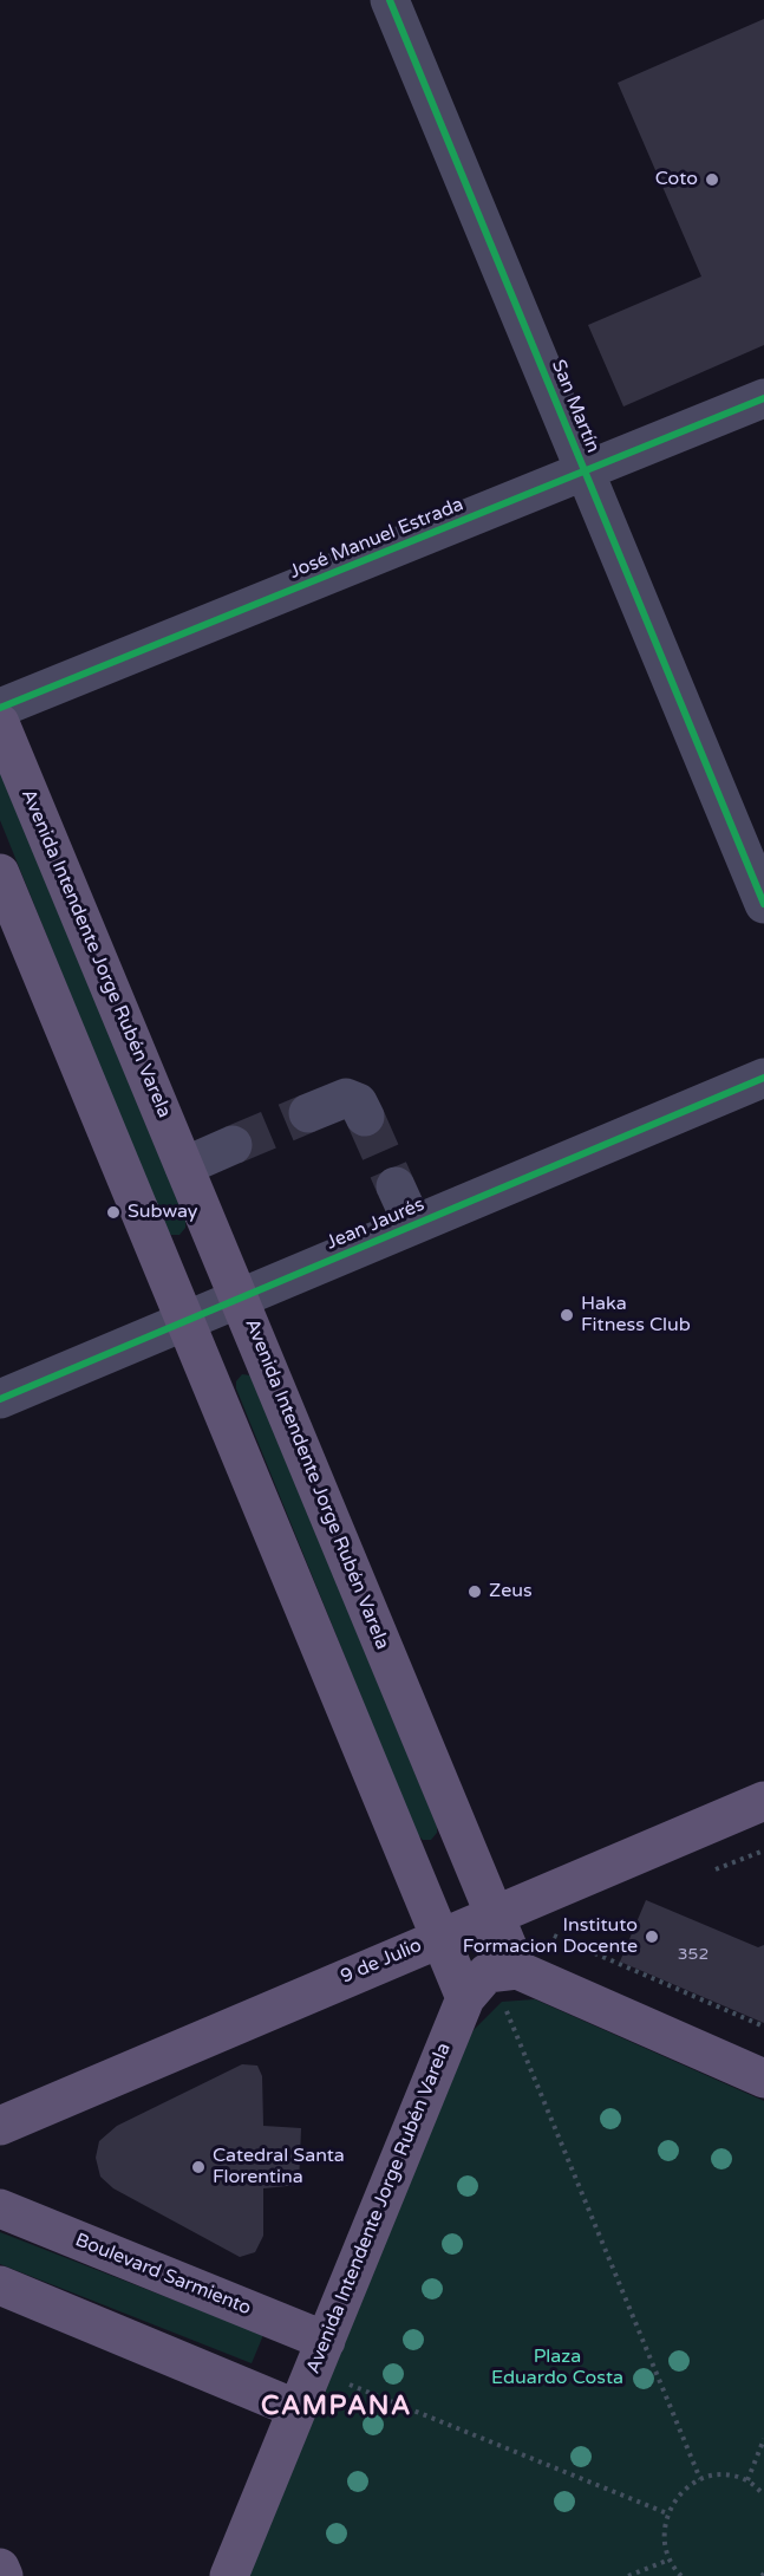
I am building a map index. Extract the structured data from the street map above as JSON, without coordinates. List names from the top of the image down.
{
  "streets": {
    "main road": ["Avenida Intendente Jorge Rubén Varela", "9 de Julio", "Boulevard Sarmiento"],
    "street": ["San Martín", "José Manuel Estrada", "Jean Jaurés"]
  },
  "crossings": [
    ["San Martín", "José Manuel Estrada"],
    ["Avenida Intendente Jorge Rubén Varela", "Jean Jaurés"],
    ["Avenida Intendente Jorge Rubén Varela", "9 de Julio"],
    ["Avenida Intendente Jorge Rubén Varela", "Boulevard Sarmiento"]
  ],
  "districts": ["CAMPANA"],
  "parks": ["Plaza Eduardo Costa"],
  "places": [
    "Coto",
    "Subway",
    "Haka Fitness Club",
    "Zeus",
    "Instituto Formacion Docente",
    "Catedral Santa Florentina"
  ],
  "house_numbers": ["352"]
}
